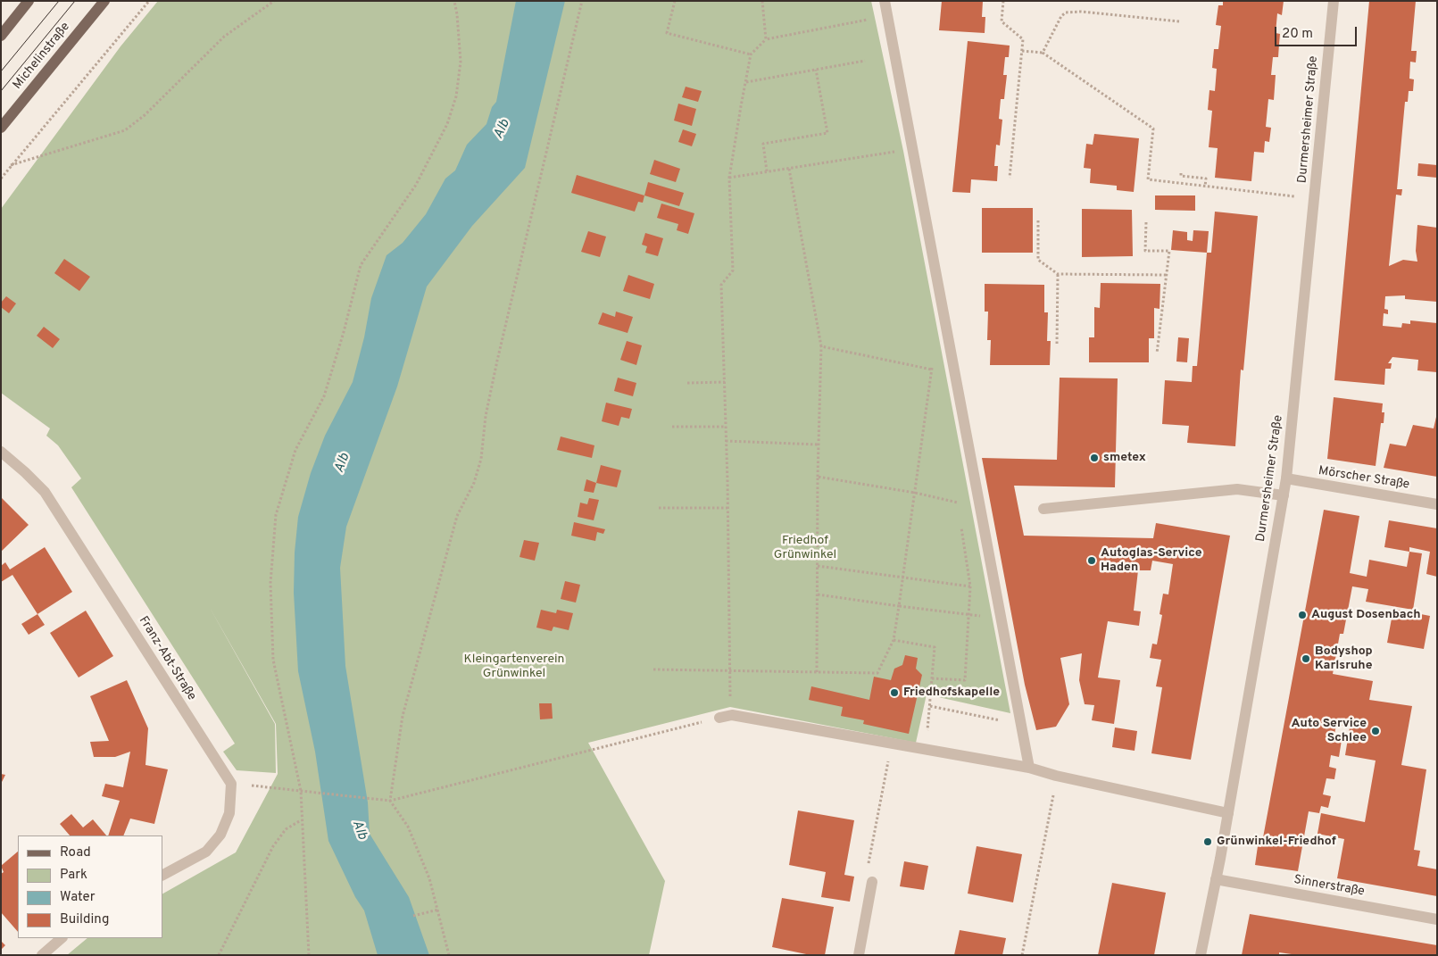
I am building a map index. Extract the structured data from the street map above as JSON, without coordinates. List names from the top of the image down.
{
  "streets": {
    "main road": ["Michelinstraße"],
    "street": [
      "Durmersheimer Straße",
      "Mörscher Straße",
      "Franz-Abt-Straße",
      "Sinnerstraße"
    ]
  },
  "crossings": [
    ["Durmersheimer Straße", "Mörscher Straße"],
    ["Durmersheimer Straße", "Sinnerstraße"]
  ],
  "water": ["Alb"],
  "parks": ["Friedhof Grünwinkel", "Kleingartenverein Grünwinkel"],
  "places": [
    "smetex",
    "Autoglas-Service Haden",
    "August Dosenbach",
    "Bodyshop Karlsruhe",
    "Friedhofskapelle",
    "Auto Service Schlee",
    "Grünwinkel-Friedhof"
  ],
  "legend": [
    "Road",
    "Park",
    "Water",
    "Building"
  ],
  "scale_bar": "20 m"
}
